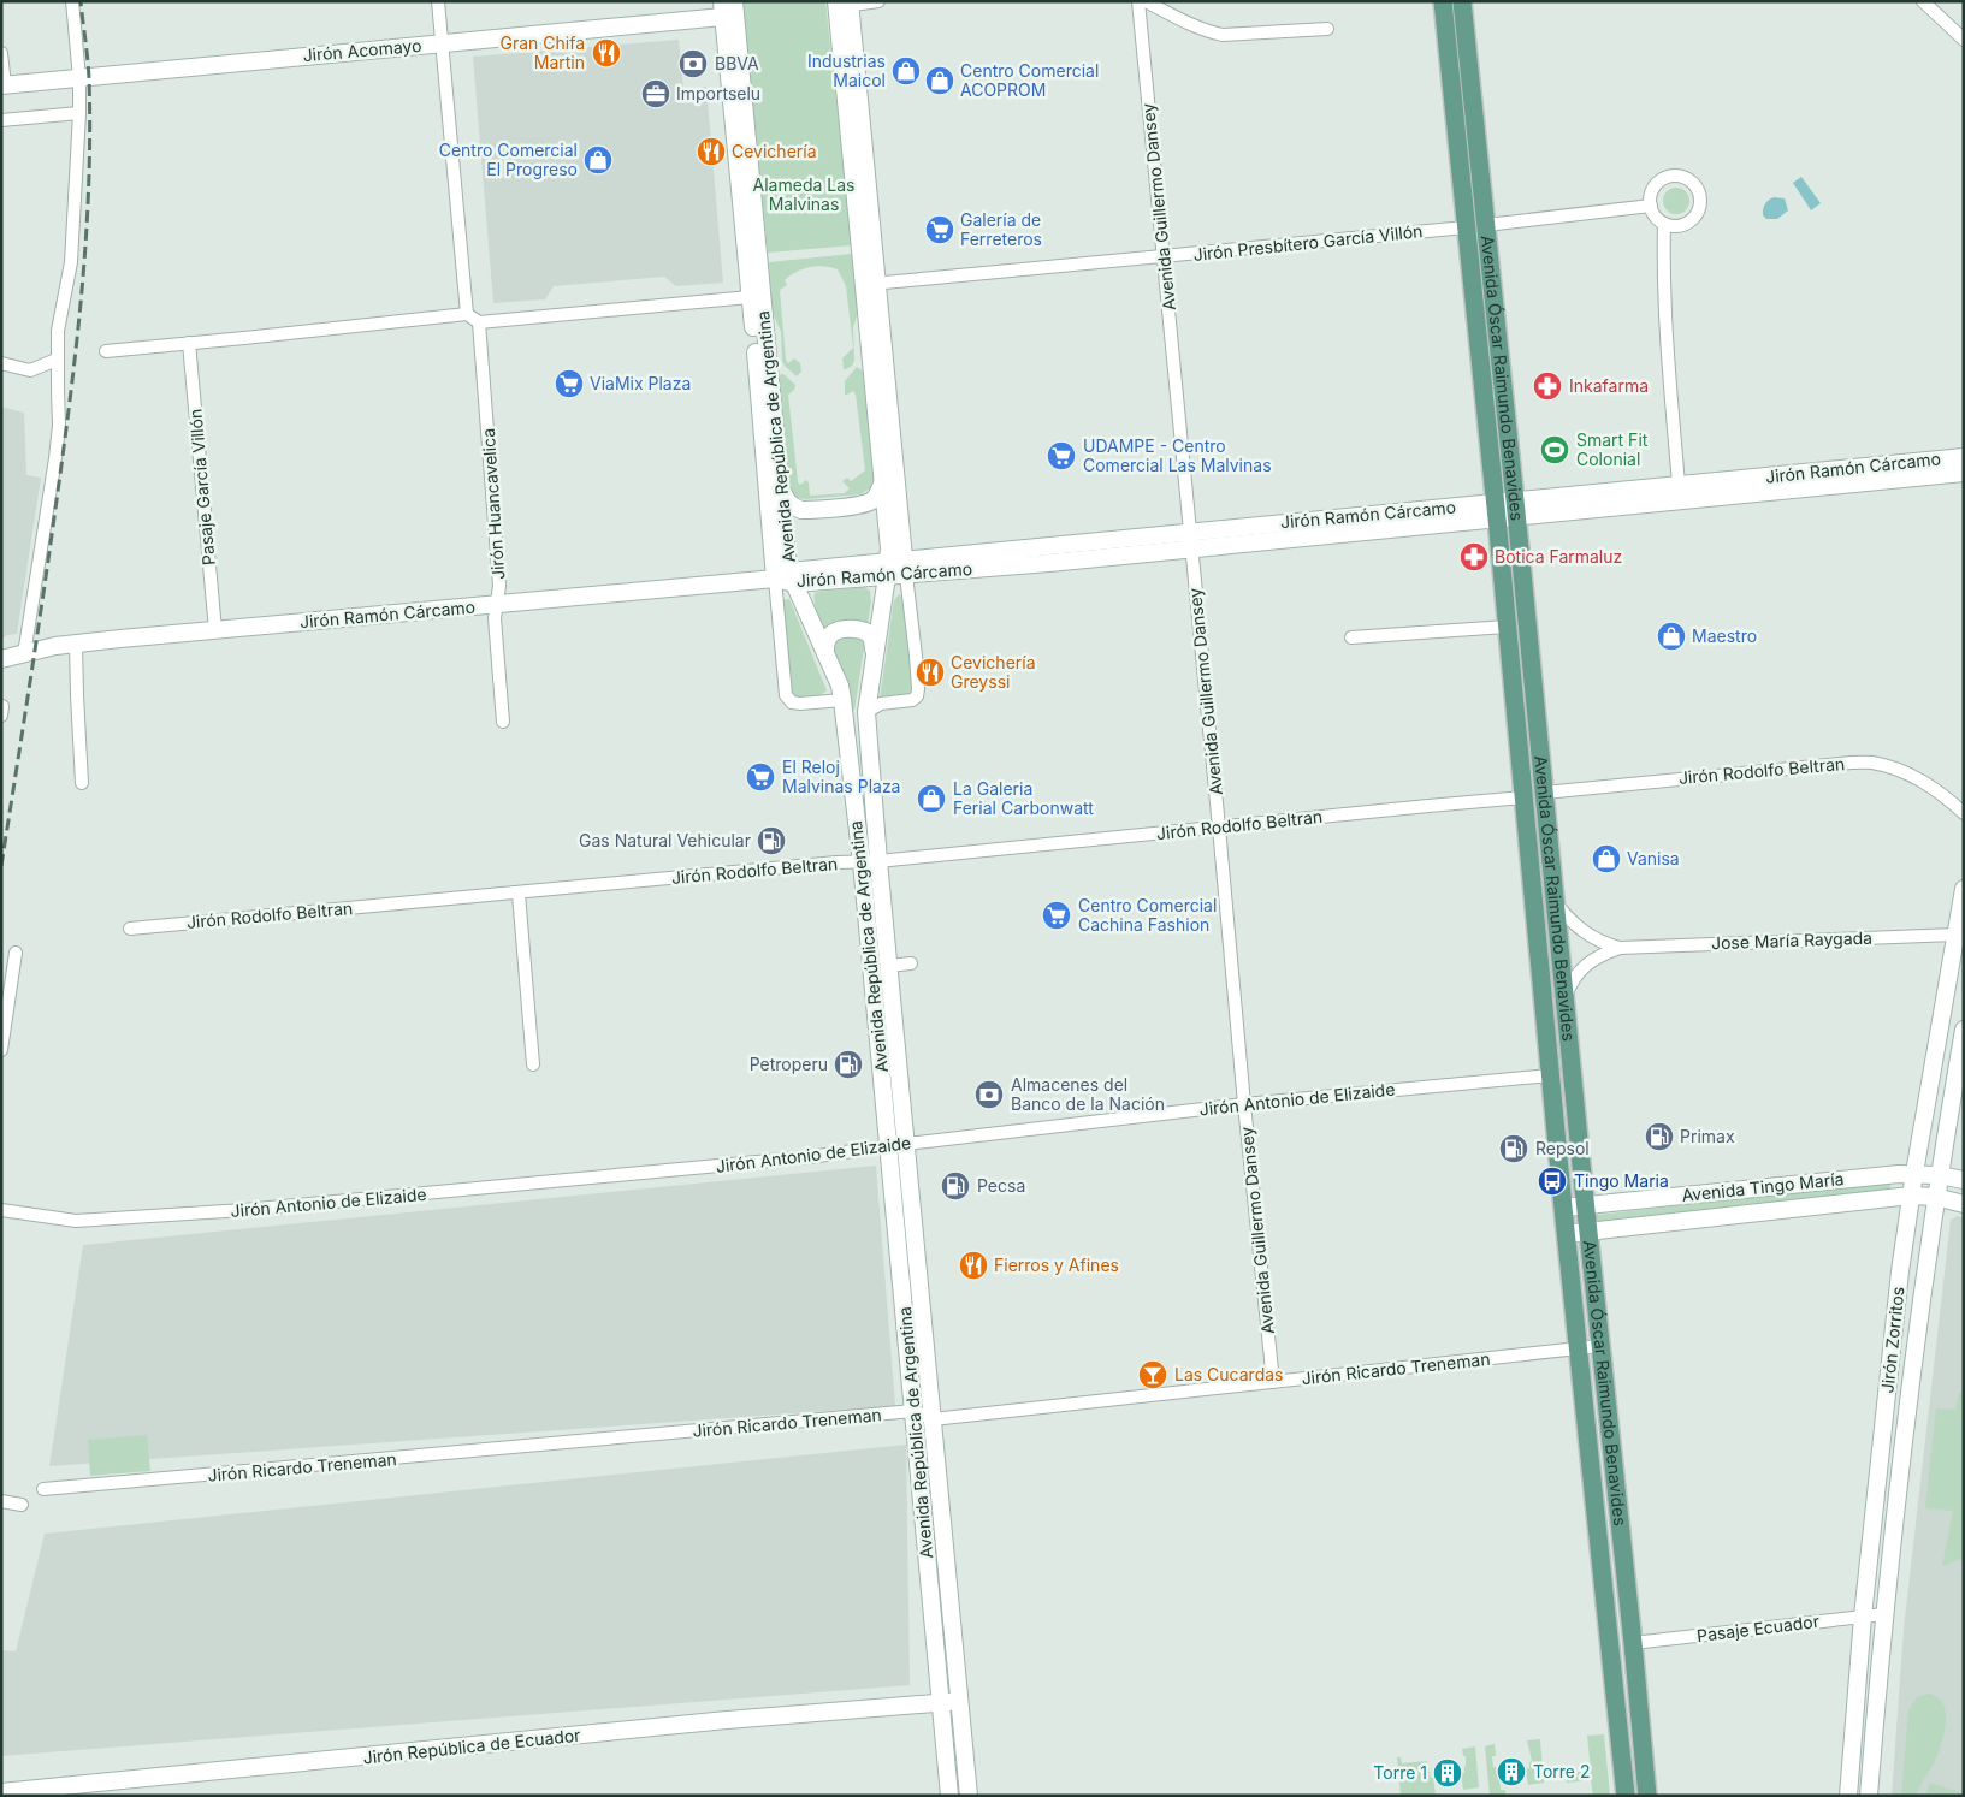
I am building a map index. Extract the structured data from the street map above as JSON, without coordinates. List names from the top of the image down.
{
  "streets": {
    "main road": [
      "Jirón Acomayo",
      "Avenida Óscar Raimundo Benavides",
      "Avenida República de Argentina",
      "Jirón Ramón Cárcamo",
      "Avenida Tingo María",
      "Jirón Zorritos",
      "Jirón República de Ecuador"
    ],
    "street": [
      "Avenida Guillermo Dansey",
      "Jirón Presbítero García Villón",
      "Pasaje García Villón",
      "Jirón Huancavelica",
      "Jirón Rodolfo Beltran",
      "Jose María Raygada",
      "Jirón Antonio de Elizaide",
      "Jirón Ricardo Treneman",
      "Pasaje Ecuador"
    ]
  },
  "crossings": [
    ["Jirón Acomayo", "Avenida República de Argentina"],
    ["Avenida Guillermo Dansey", "Jirón Presbítero García Villón"],
    ["Avenida Guillermo Dansey", "Jirón Ramón Cárcamo"],
    ["Avenida Guillermo Dansey", "Jirón Rodolfo Beltran"],
    ["Avenida Guillermo Dansey", "Jirón Antonio de Elizaide"],
    ["Avenida Guillermo Dansey", "Jirón Ricardo Treneman"],
    ["Jirón Presbítero García Villón", "Avenida Óscar Raimundo Benavides"],
    ["Jirón Presbítero García Villón", "Avenida República de Argentina"],
    ["Avenida Óscar Raimundo Benavides", "Jirón Ramón Cárcamo"],
    ["Avenida Óscar Raimundo Benavides", "Jirón Rodolfo Beltran"],
    ["Avenida Óscar Raimundo Benavides", "Jose María Raygada"],
    ["Avenida Óscar Raimundo Benavides", "Jirón Antonio de Elizaide"],
    ["Avenida Óscar Raimundo Benavides", "Avenida Tingo María"],
    ["Avenida Óscar Raimundo Benavides", "Jirón Ricardo Treneman"],
    ["Avenida Óscar Raimundo Benavides", "Pasaje Ecuador"],
    ["Avenida República de Argentina", "Jirón Ramón Cárcamo"],
    ["Avenida República de Argentina", "Jirón Rodolfo Beltran"],
    ["Avenida República de Argentina", "Jirón Antonio de Elizaide"],
    ["Avenida República de Argentina", "Jirón Ricardo Treneman"],
    ["Avenida República de Argentina", "Jirón República de Ecuador"],
    ["Jirón Ramón Cárcamo", "Pasaje García Villón"],
    ["Jirón Ramón Cárcamo", "Jirón Huancavelica"],
    ["Jose María Raygada", "Jirón Zorritos"],
    ["Avenida Tingo María", "Jirón Zorritos"],
    ["Jirón Zorritos", "Pasaje Ecuador"]
  ],
  "parks": ["Alameda Las Malvinas"],
  "places": {
    "restaurant": [
      "Gran Chifa Martin",
      "Cevichería",
      "Cevichería Greyssi",
      "Fierros y Afines"
    ],
    "bank": ["BBVA", "Almacenes del Banco de la Nación"],
    "shop": [
      "Industrias Maicol",
      "Centro Comercial ACOPROM",
      "Centro Comercial El Progreso",
      "Maestro",
      "La Galeria Ferial Carbonwatt",
      "Vanisa"
    ],
    "office": ["Importselu"],
    "supermarket": [
      "Galería de Ferreteros",
      "ViaMix Plaza",
      "UDAMPE - Centro Comercial Las Malvinas",
      "El Reloj Malvinas Plaza",
      "Centro Comercial Cachina Fashion"
    ],
    "pharmacy": ["Inkafarma", "Botica Farmaluz"],
    "sports": ["Smart Fit Colonial"],
    "fuel station": [
      "Gas Natural Vehicular",
      "Petroperu",
      "Primax",
      "Repsol",
      "Pecsa"
    ],
    "bus stop": ["Tingo Maria"],
    "bar": ["Las Cucardas"],
    "building": ["Torre 2", "Torre 1"]
  }
}
